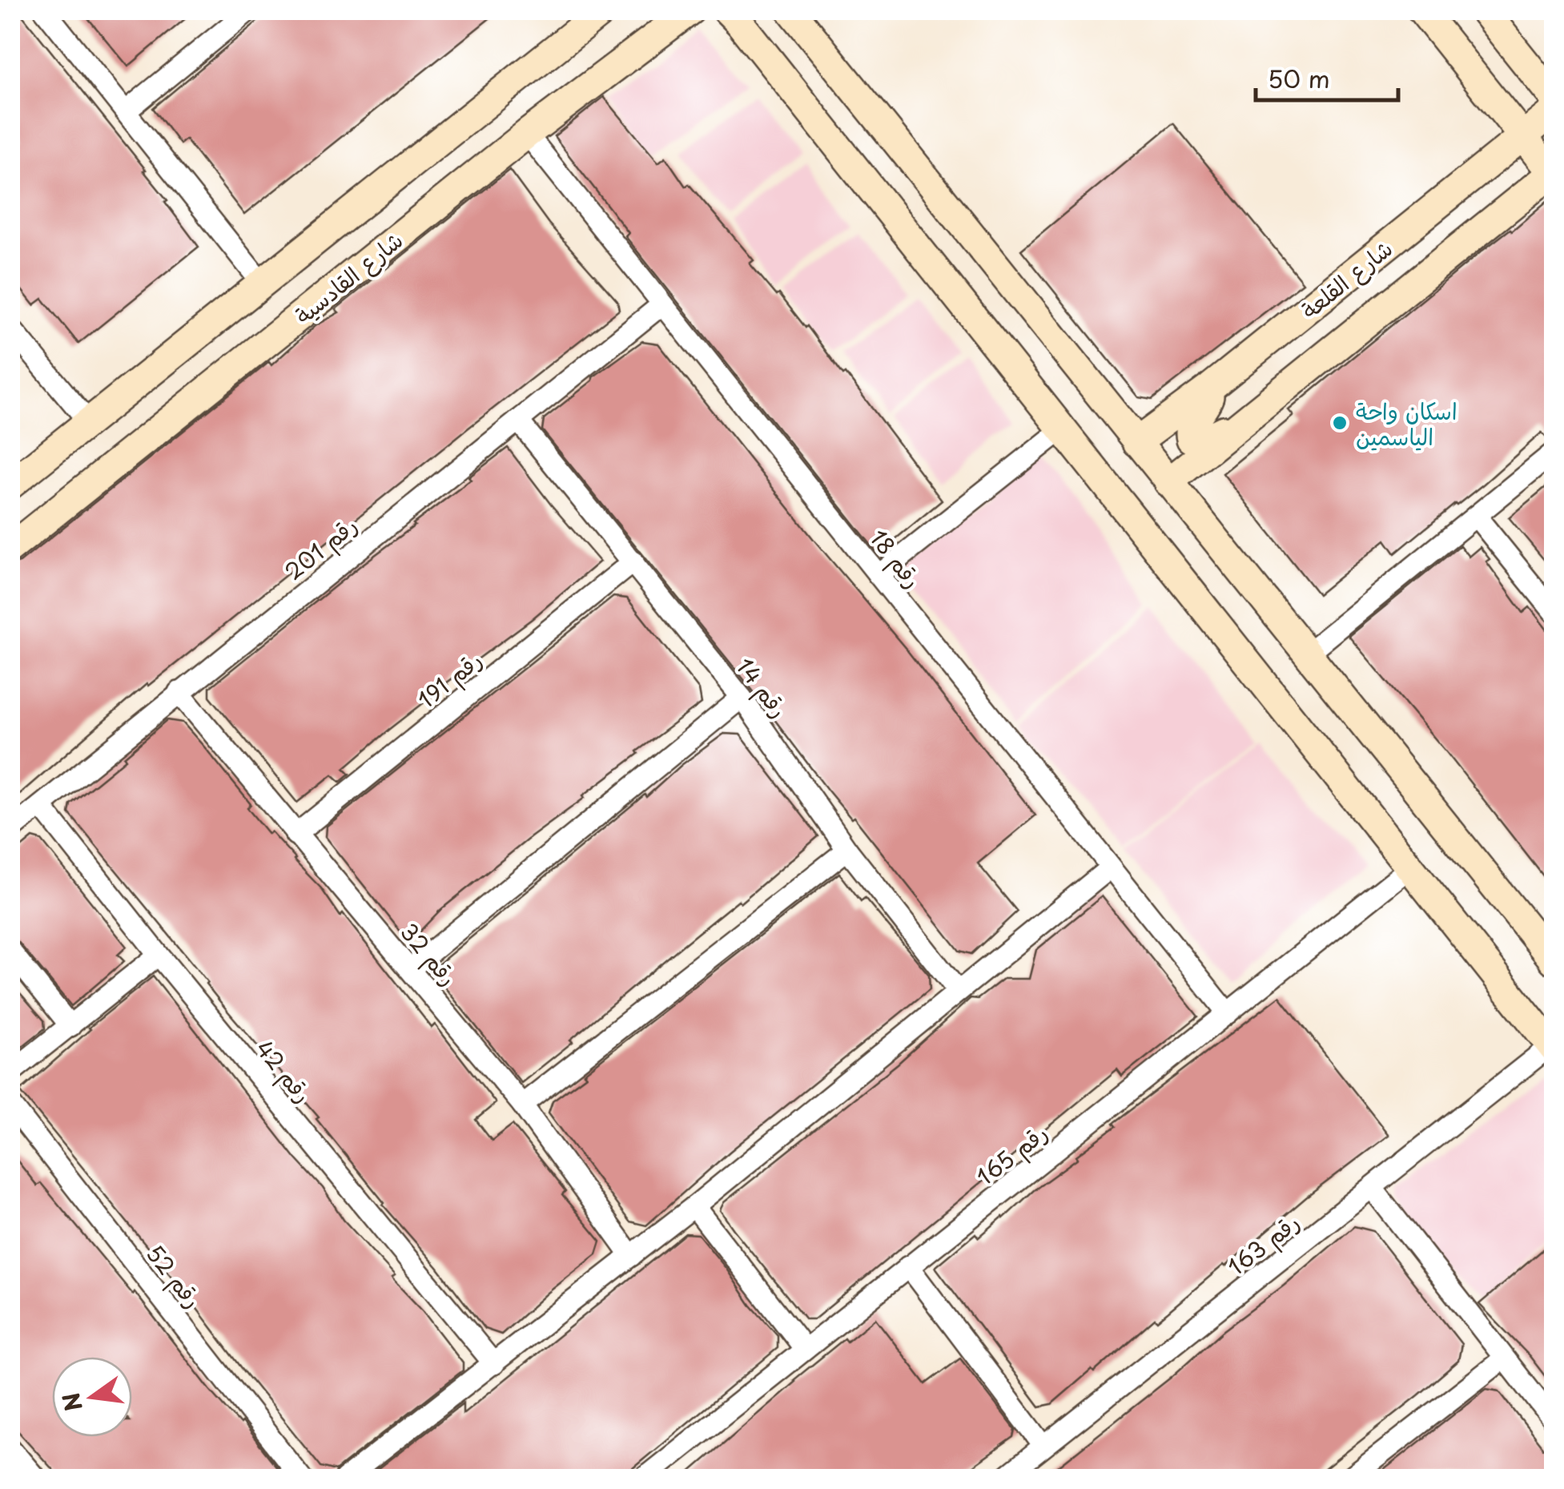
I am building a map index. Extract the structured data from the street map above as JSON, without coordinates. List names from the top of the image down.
{
  "streets": {
    "street": [
      "شارع القادسية",
      "شارع القلعة",
      "رقم 201",
      "رقم 18",
      "رقم 191",
      "رقم 14",
      "رقم 32",
      "رقم 42",
      "رقم 165",
      "رقم 163",
      "رقم 52"
    ]
  },
  "crossings": [
    ["شارع القادسية", "رقم 18"],
    ["رقم 201", "رقم 18"],
    ["رقم 201", "رقم 14"],
    ["رقم 201", "رقم 32"],
    ["رقم 201", "رقم 42"],
    ["رقم 18", "رقم 165"],
    ["رقم 191", "رقم 14"],
    ["رقم 191", "رقم 32"]
  ],
  "places": ["اسكان واحة الياسمين"],
  "scale_bar": "50 m",
  "north": "left"
}
